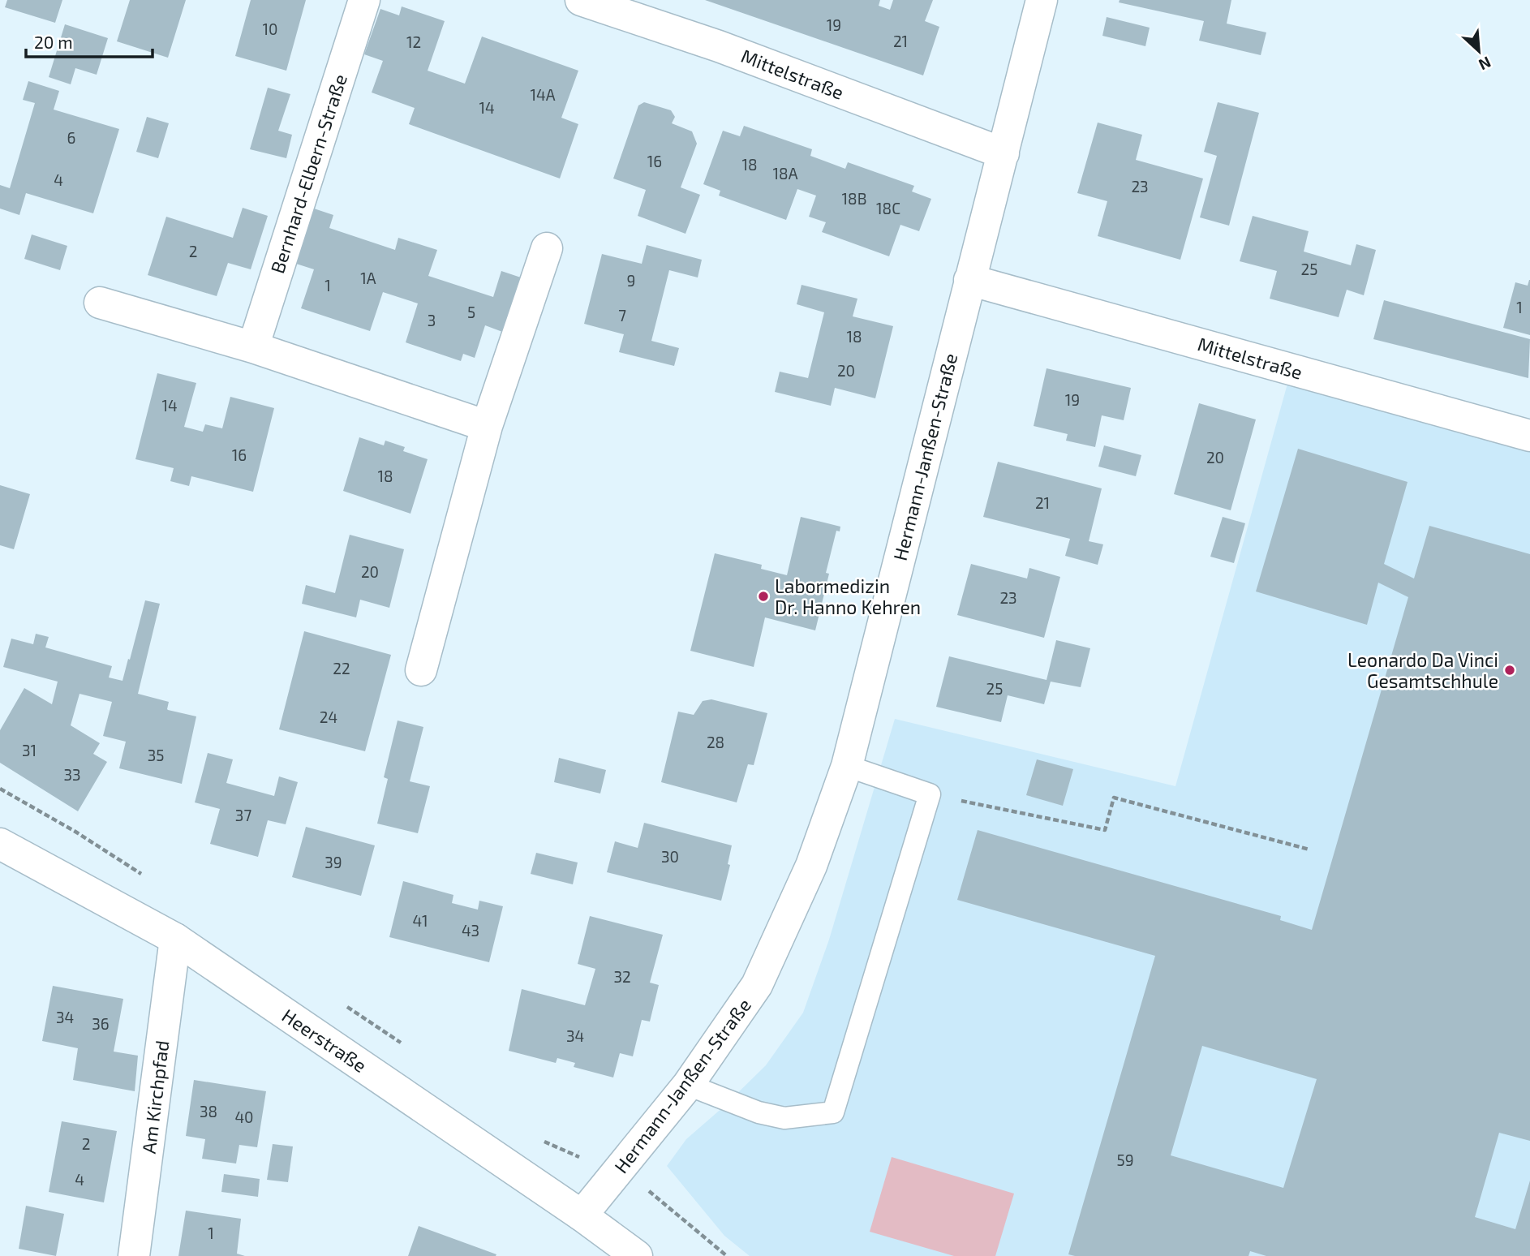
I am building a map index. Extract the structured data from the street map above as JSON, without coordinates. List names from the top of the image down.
{
  "streets": {
    "street": [
      "Mittelstraße",
      "Bernhard-Elbern-Straße",
      "Hermann-Janßen-Straße",
      "Heerstraße",
      "Am Kirchpfad"
    ]
  },
  "crossings": [
    ["Mittelstraße", "Hermann-Janßen-Straße"],
    ["Hermann-Janßen-Straße", "Heerstraße"],
    ["Heerstraße", "Am Kirchpfad"]
  ],
  "places": ["Labormedizin Dr. Hanno Kehren", "Leonardo Da Vinci Gesamtschhule"],
  "house_numbers": [
    "19",
    "10",
    "21",
    "12",
    "14A",
    "14",
    "6",
    "16",
    "18",
    "18A",
    "4",
    "23",
    "18B",
    "18C",
    "2",
    "25",
    "1A",
    "9",
    "1",
    "1",
    "5",
    "7",
    "3",
    "18",
    "20",
    "19",
    "14",
    "16",
    "20",
    "18",
    "21",
    "20",
    "23",
    "22",
    "25",
    "24",
    "28",
    "31",
    "35",
    "33",
    "37",
    "30",
    "39",
    "41",
    "43",
    "32",
    "34",
    "36",
    "34",
    "38",
    "40",
    "2",
    "59",
    "4",
    "1"
  ],
  "scale_bar": "20 m",
  "north": "bottom right"
}
